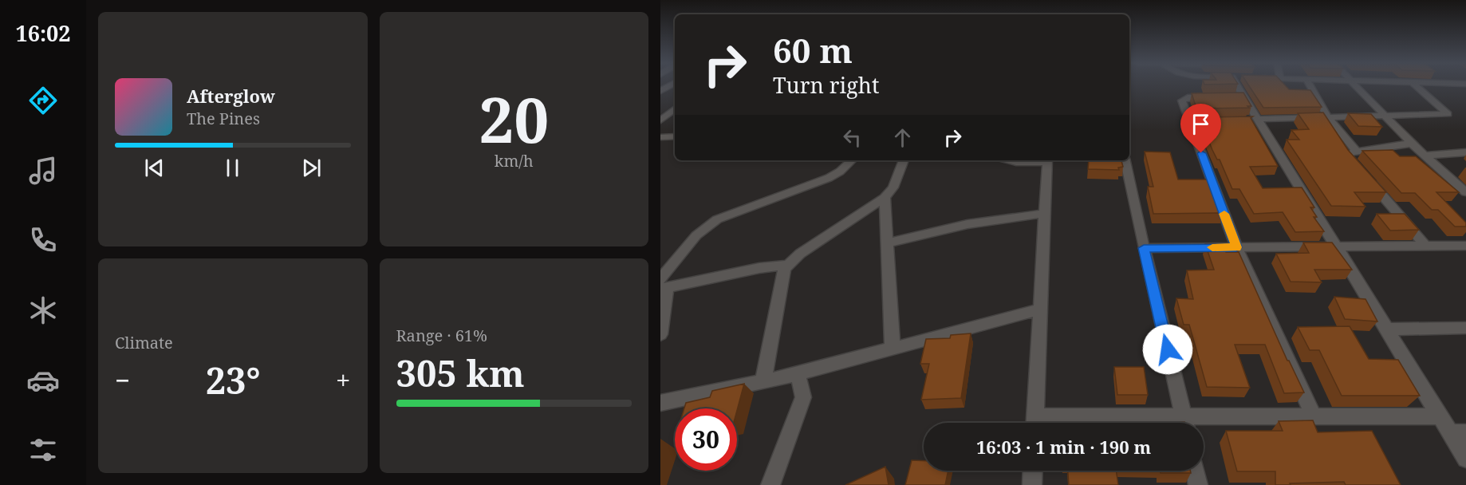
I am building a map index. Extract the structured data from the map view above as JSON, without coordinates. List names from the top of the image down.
{
  "page": {
    "tabs": "16:02",
    "tile": [
      ["20", "km/h"],
      "Climate",
      ["Range · 61%", "305 km"]
    ],
    "turn": ["60 m", "Turn right"],
    "song": ["Afterglow", "The Pines"],
    "heat": ["−", "23°", "+"],
    "limit": "30",
    "trip": "16:03 · 1 min · 190 m"
  }
}
